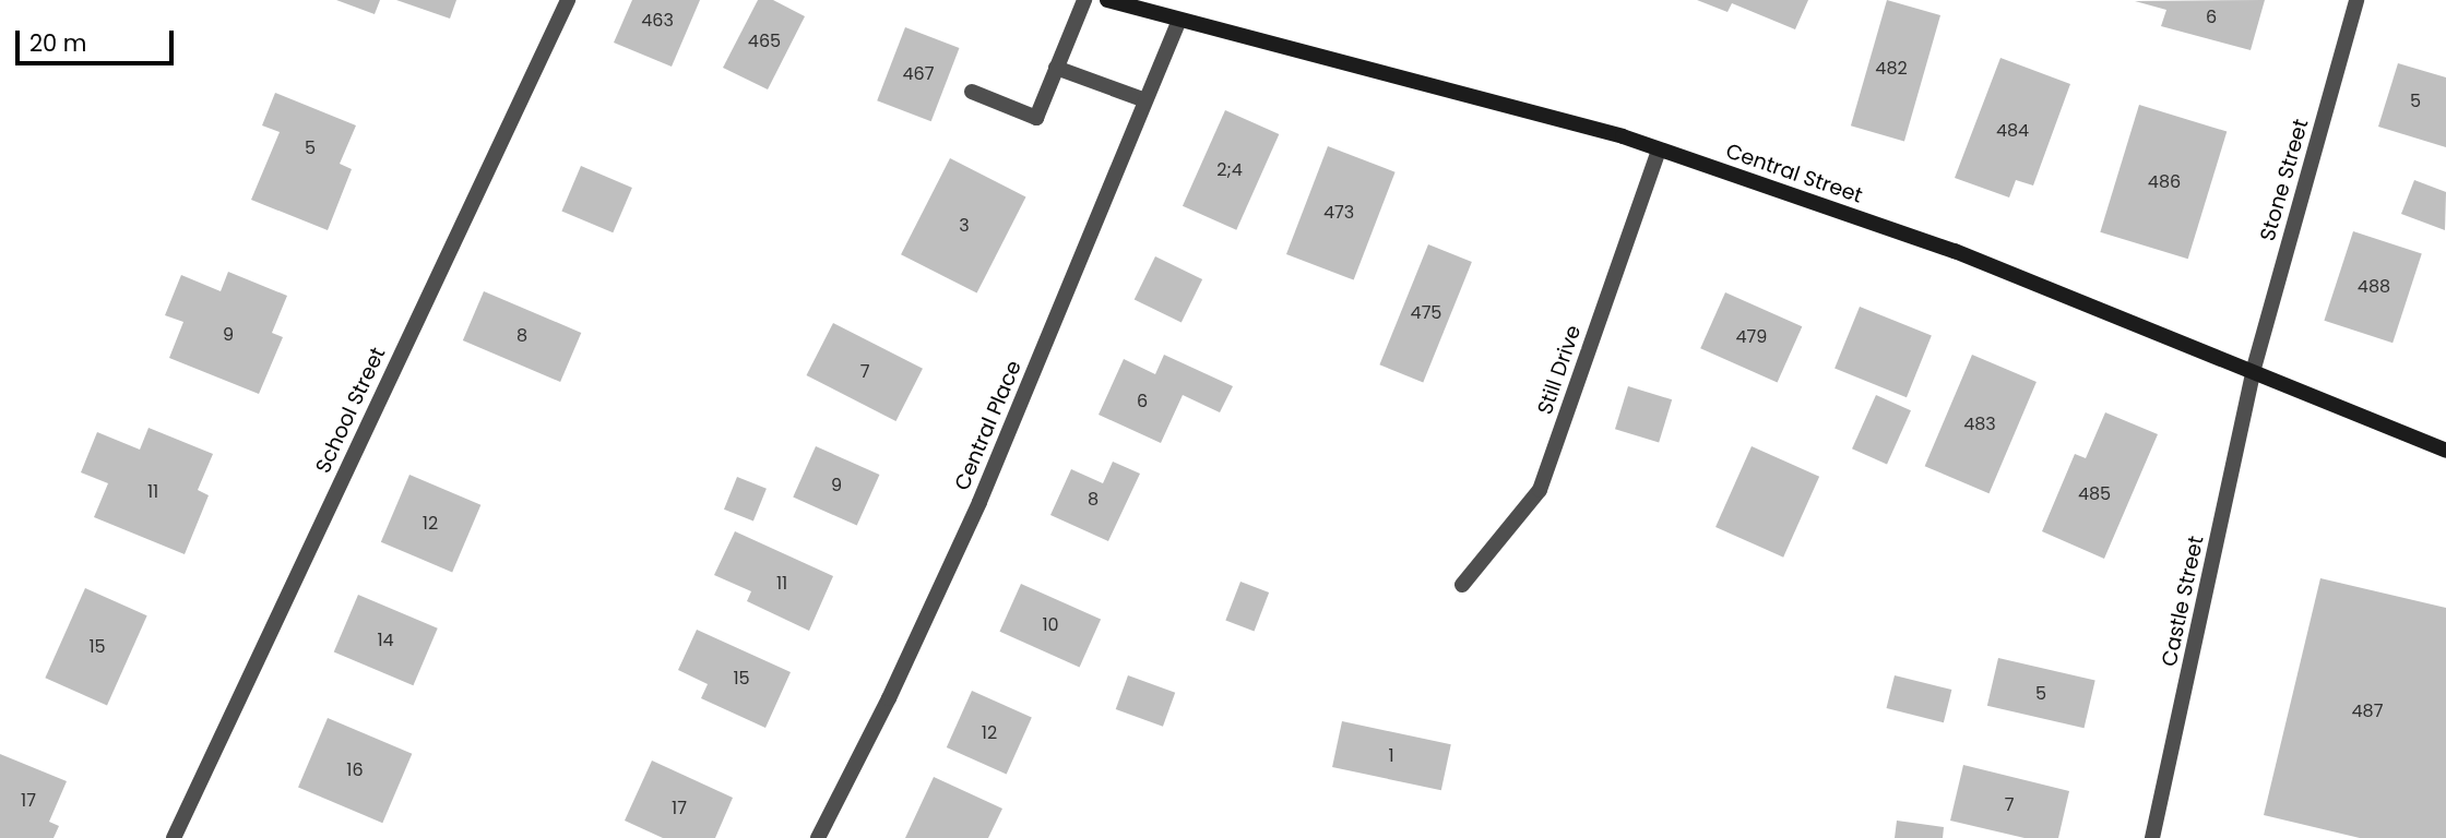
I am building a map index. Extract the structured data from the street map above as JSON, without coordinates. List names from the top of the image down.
{
  "streets": {
    "main road": ["Central Street"],
    "street": [
      "Stone Street",
      "Still Drive",
      "School Street",
      "Central Place",
      "Castle Street"
    ]
  },
  "crossings": [
    ["Central Street", "Stone Street"],
    ["Central Street", "Still Drive"],
    ["Central Street", "Central Place"],
    ["Central Street", "Castle Street"],
    ["Stone Street", "Castle Street"]
  ],
  "house_numbers": [
    "6",
    "463",
    "465",
    "482",
    "467",
    "5",
    "484",
    "5",
    "2;4",
    "486",
    "473",
    "3",
    "488",
    "475",
    "9",
    "8",
    "479",
    "7",
    "6",
    "483",
    "9",
    "11",
    "485",
    "8",
    "12",
    "11",
    "10",
    "14",
    "15",
    "15",
    "5",
    "487",
    "12",
    "1",
    "16",
    "17",
    "7",
    "17"
  ],
  "scale_bar": "20 m"
}
